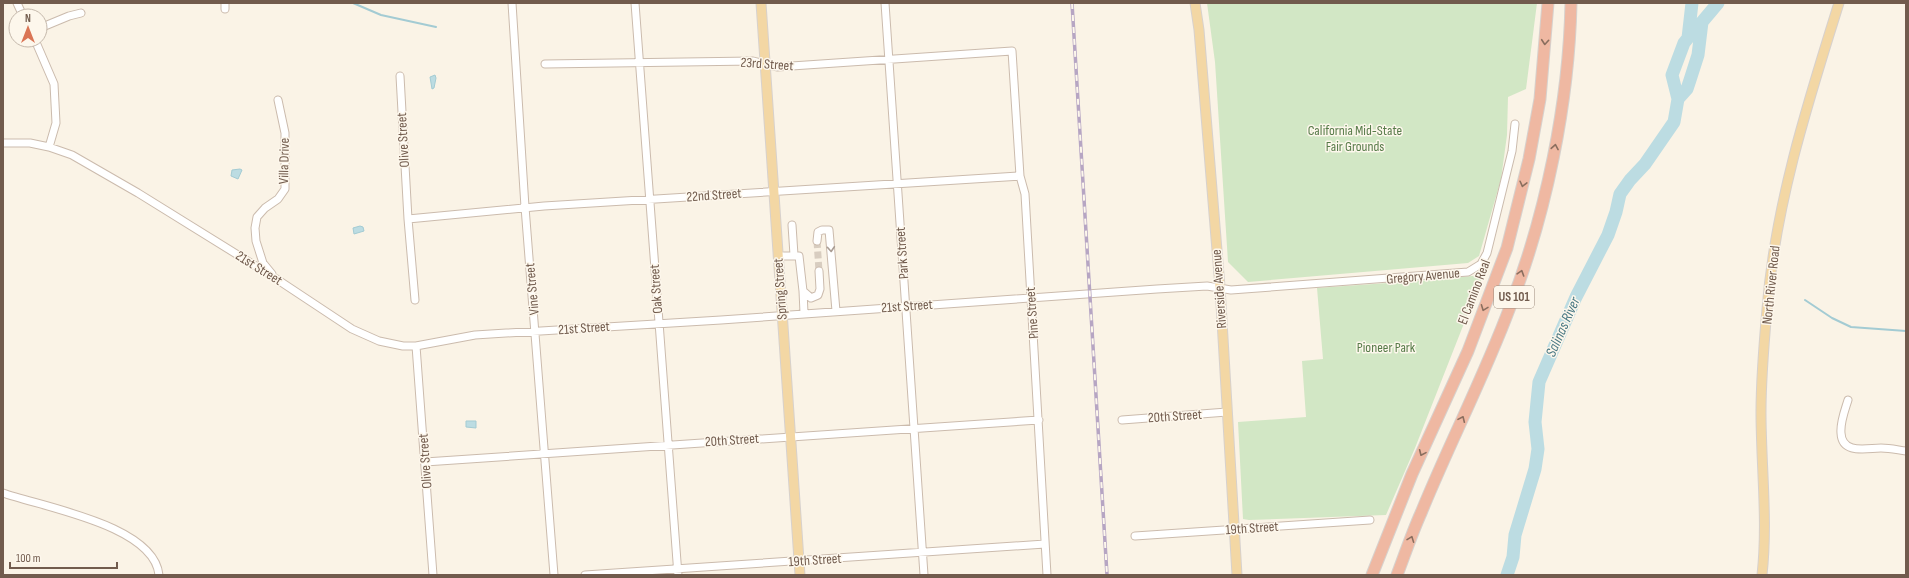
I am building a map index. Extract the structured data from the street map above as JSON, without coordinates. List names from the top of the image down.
{
  "streets": {
    "highway": ["El Camino Real", "US 101"],
    "main road": ["North River Road", "Spring Street", "Riverside Avenue"],
    "street": [
      "23rd Street",
      "Olive Street",
      "Villa Drive",
      "22nd Street",
      "Park Street",
      "21st Street",
      "Gregory Avenue",
      "Vine Street",
      "Oak Street",
      "Pine Street",
      "20th Street",
      "19th Street"
    ]
  },
  "crossings": [
    ["23rd Street", "Park Street"],
    ["23rd Street", "Oak Street"],
    ["23rd Street", "Spring Street"],
    ["23rd Street", "Pine Street"],
    ["Olive Street", "22nd Street"],
    ["Olive Street", "21st Street"],
    ["Olive Street", "20th Street"],
    ["Villa Drive", "21st Street"],
    ["22nd Street", "Park Street"],
    ["22nd Street", "Vine Street"],
    ["22nd Street", "Oak Street"],
    ["22nd Street", "Spring Street"],
    ["22nd Street", "Pine Street"],
    ["Park Street", "21st Street"],
    ["Park Street", "20th Street"],
    ["Park Street", "19th Street"],
    ["21st Street", "Gregory Avenue"],
    ["21st Street", "Vine Street"],
    ["21st Street", "Oak Street"],
    ["21st Street", "Spring Street"],
    ["21st Street", "Riverside Avenue"],
    ["21st Street", "Pine Street"],
    ["Gregory Avenue", "Riverside Avenue"],
    ["Vine Street", "20th Street"],
    ["Oak Street", "20th Street"],
    ["Oak Street", "19th Street"],
    ["Spring Street", "20th Street"],
    ["Spring Street", "19th Street"],
    ["Riverside Avenue", "20th Street"],
    ["Riverside Avenue", "19th Street"],
    ["Pine Street", "20th Street"],
    ["Pine Street", "19th Street"]
  ],
  "water": ["Salinas River"],
  "parks": ["California Mid-State Fair Grounds", "Pioneer Park"],
  "scale_bar": "100 m",
  "north": "top"
}
